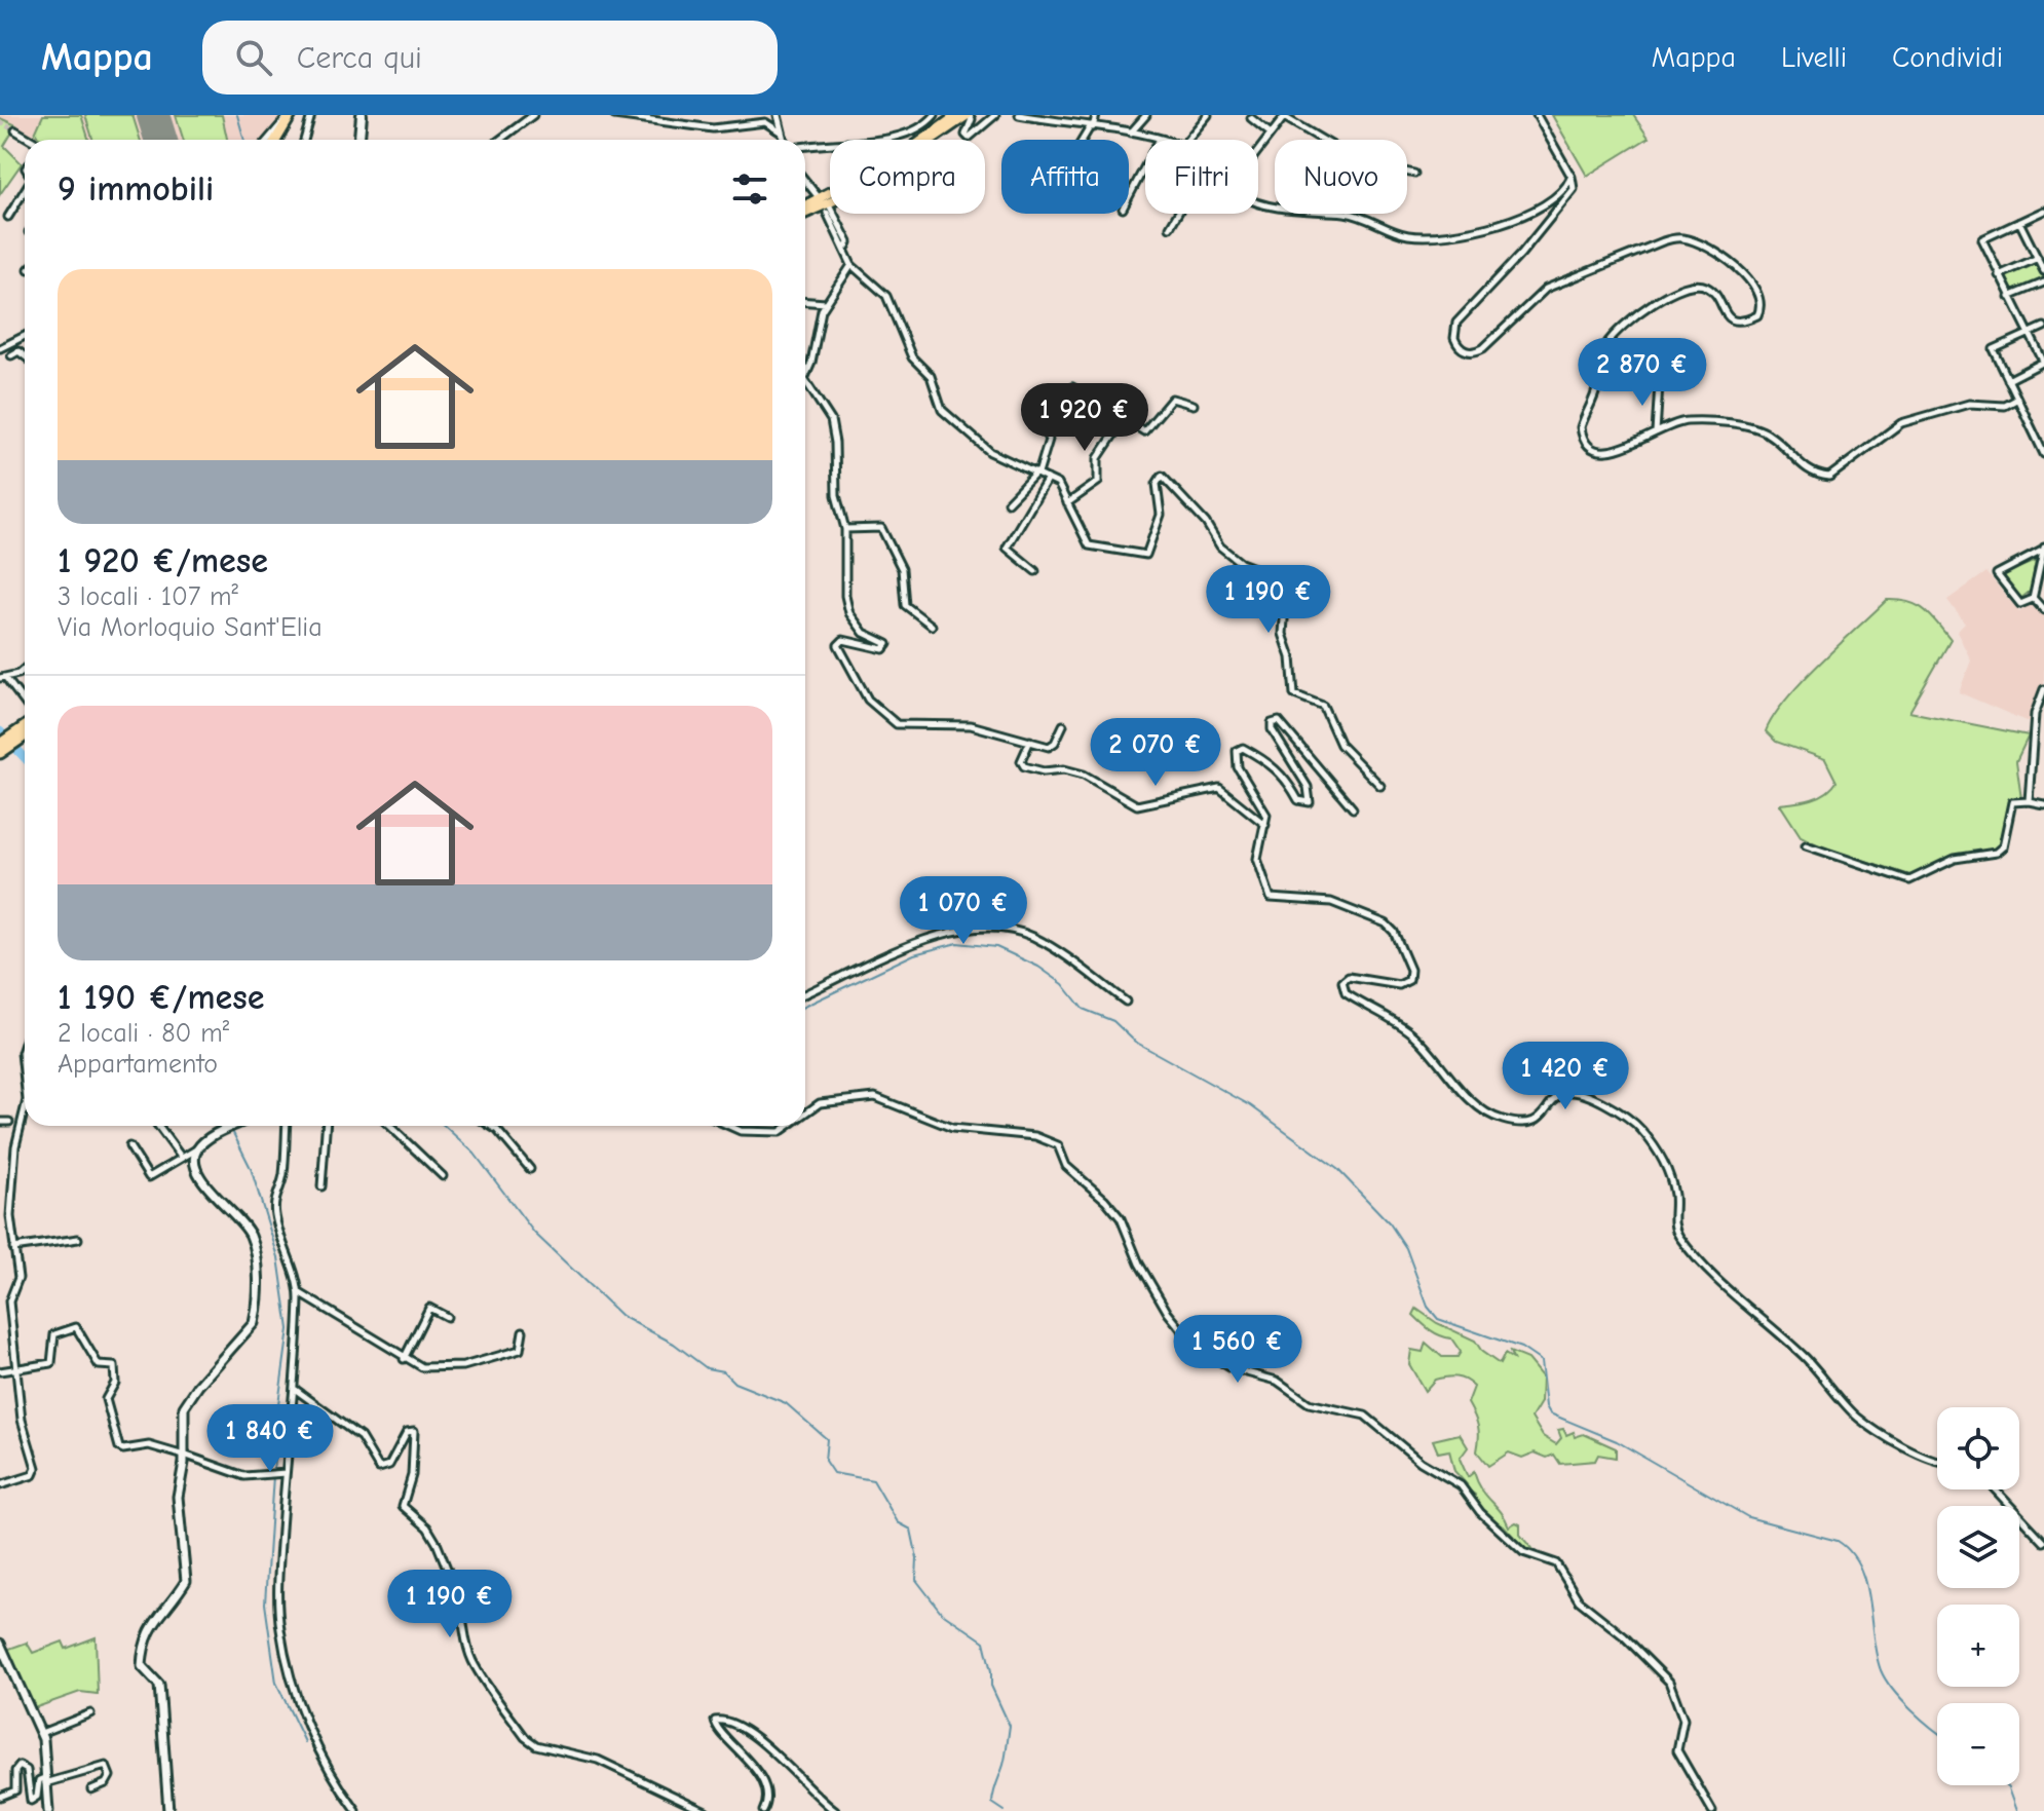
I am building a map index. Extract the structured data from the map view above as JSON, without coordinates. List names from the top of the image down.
{
  "page": {
    "header": "Mappa",
    "search": "Cerca qui",
    "nav": ["Mappa", "Livelli", "Condividi"],
    "chip": [
      "Compra",
      "Affitta",
      "Filtri",
      "Nuovo"
    ],
    "heading": "9 immobili",
    "list": [
      {
        "name": "1 920 €/mese",
        "note": "3 locali · 107 m² · Via Morloquio Sant'Elia"
      },
      {
        "name": "1 190 €/mese",
        "note": "2 locali · 80 m² · Appartamento"
      }
    ],
    "price": [
      "2 870 €",
      "1 920 €",
      "1 190 €",
      "2 070 €",
      "1 070 €",
      "1 420 €",
      "1 560 €",
      "1 840 €",
      "1 190 €"
    ],
    "map_buttons": ["+", "−"]
  }
}
